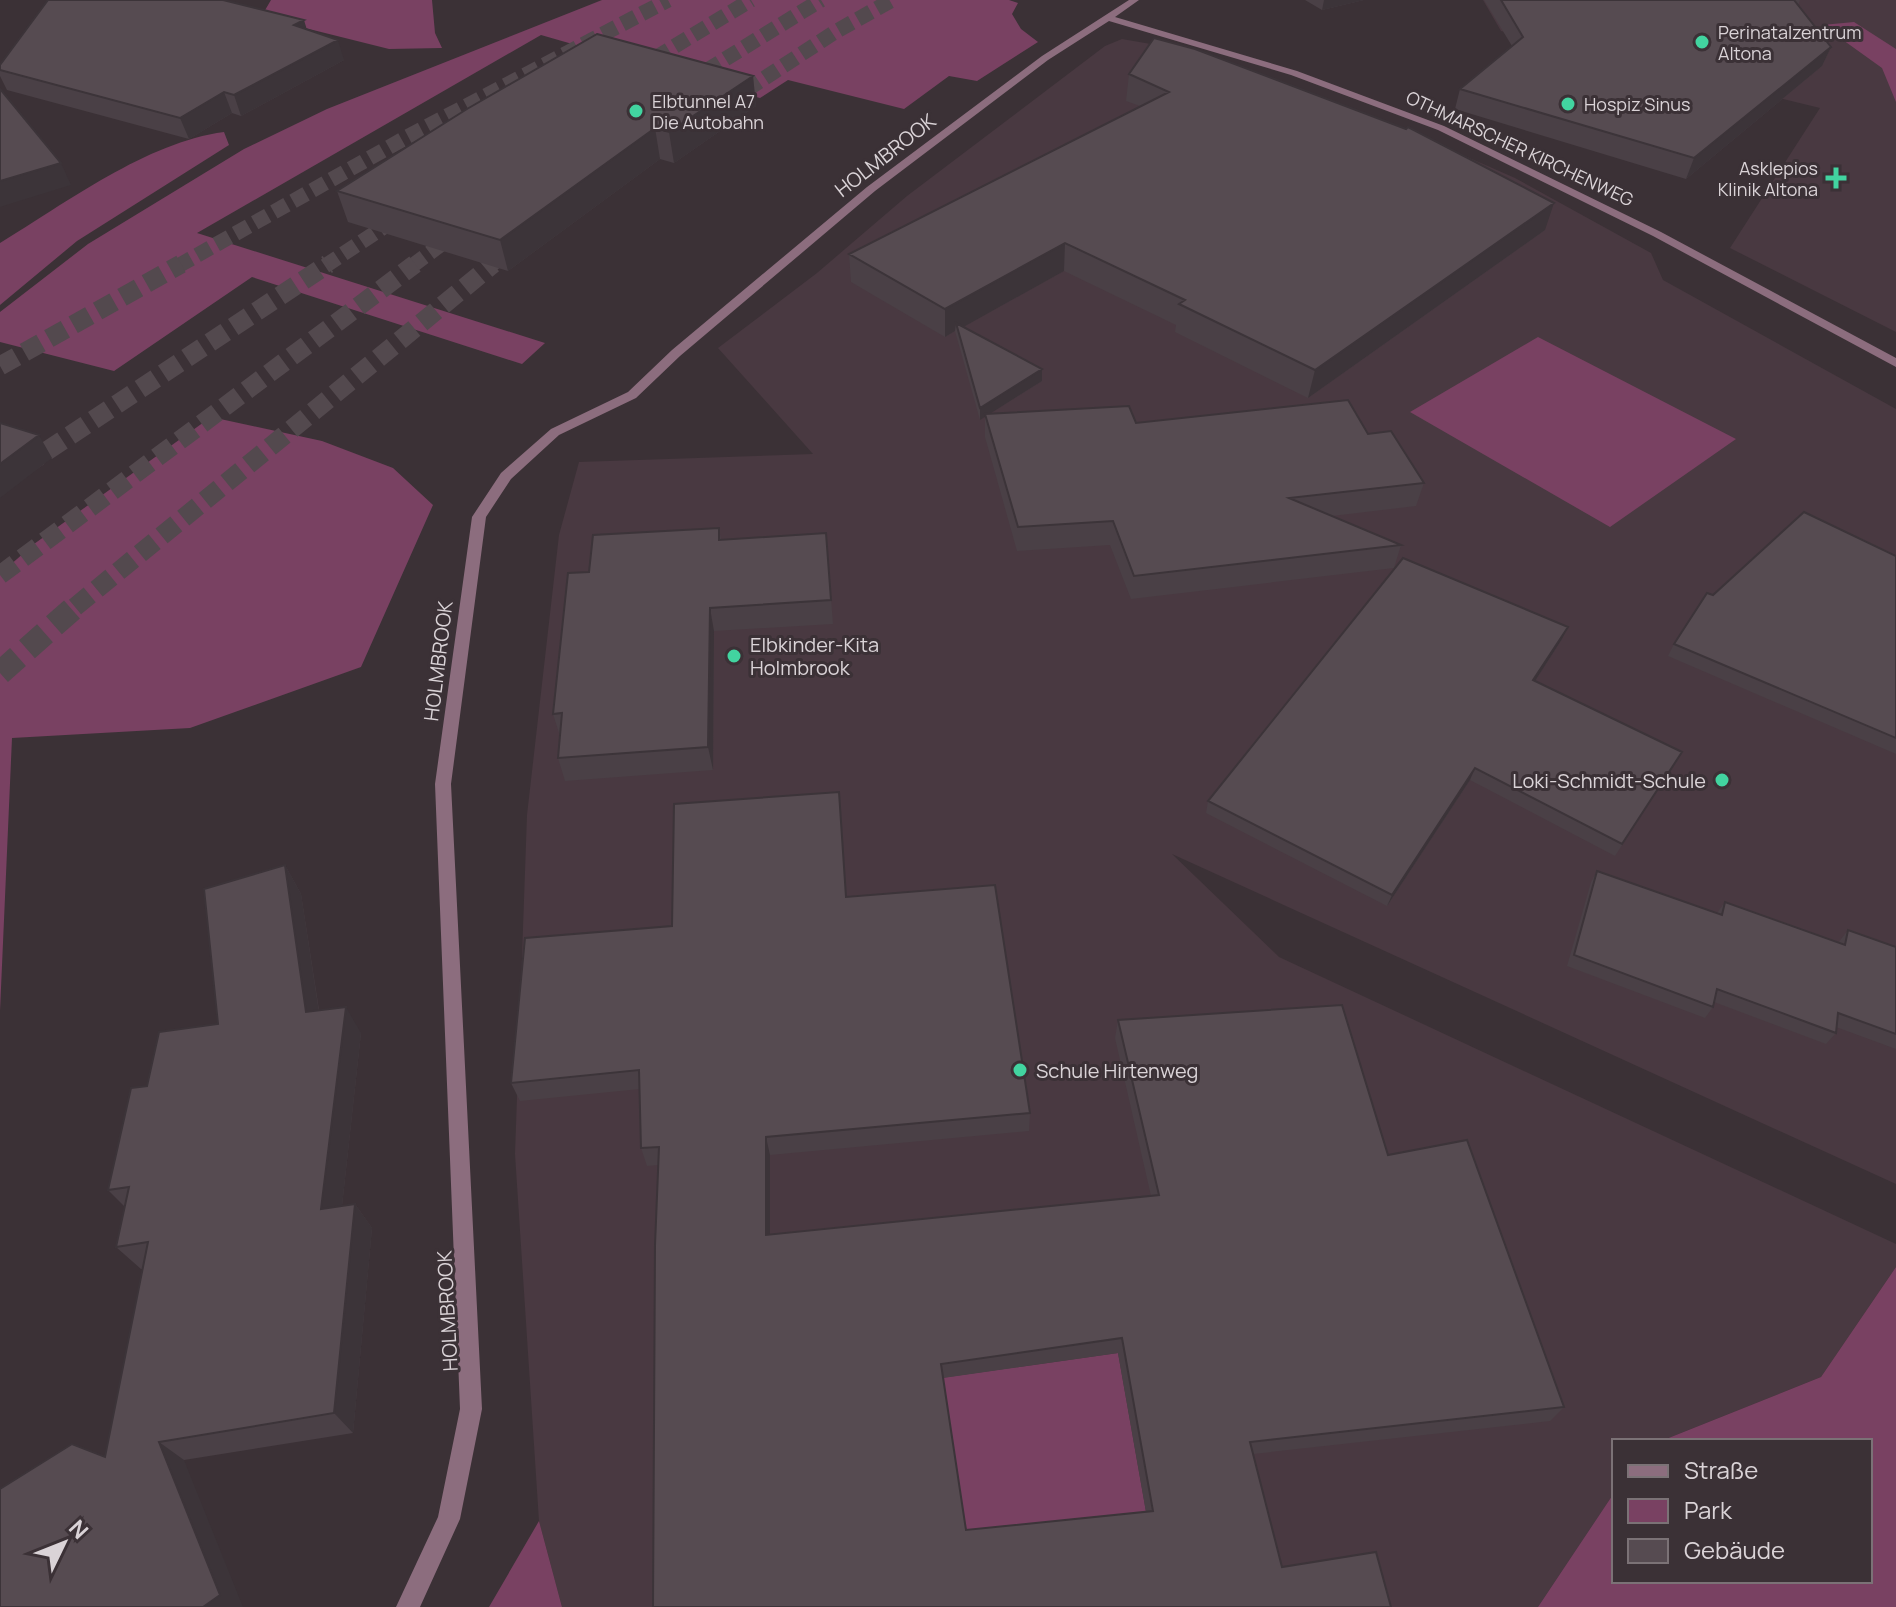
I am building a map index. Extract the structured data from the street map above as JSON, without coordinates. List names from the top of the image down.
{
  "streets": {
    "street": ["OTHMARSCHER KIRCHENWEG", "HOLMBROOK"]
  },
  "crossings": [
    ["OTHMARSCHER KIRCHENWEG", "HOLMBROOK"]
  ],
  "places": {
    "other": [
      "Perinatalzentrum Altona",
      "Hospiz Sinus",
      "Elbtunnel A7 Die Autobahn",
      "Elbkinder-Kita Holmbrook",
      "Loki-Schmidt-Schule",
      "Schule Hirtenweg"
    ],
    "health": ["Asklepios Klinik Altona"]
  },
  "legend": ["Straße", "Park", "Gebäude"],
  "north": "top right"
}
